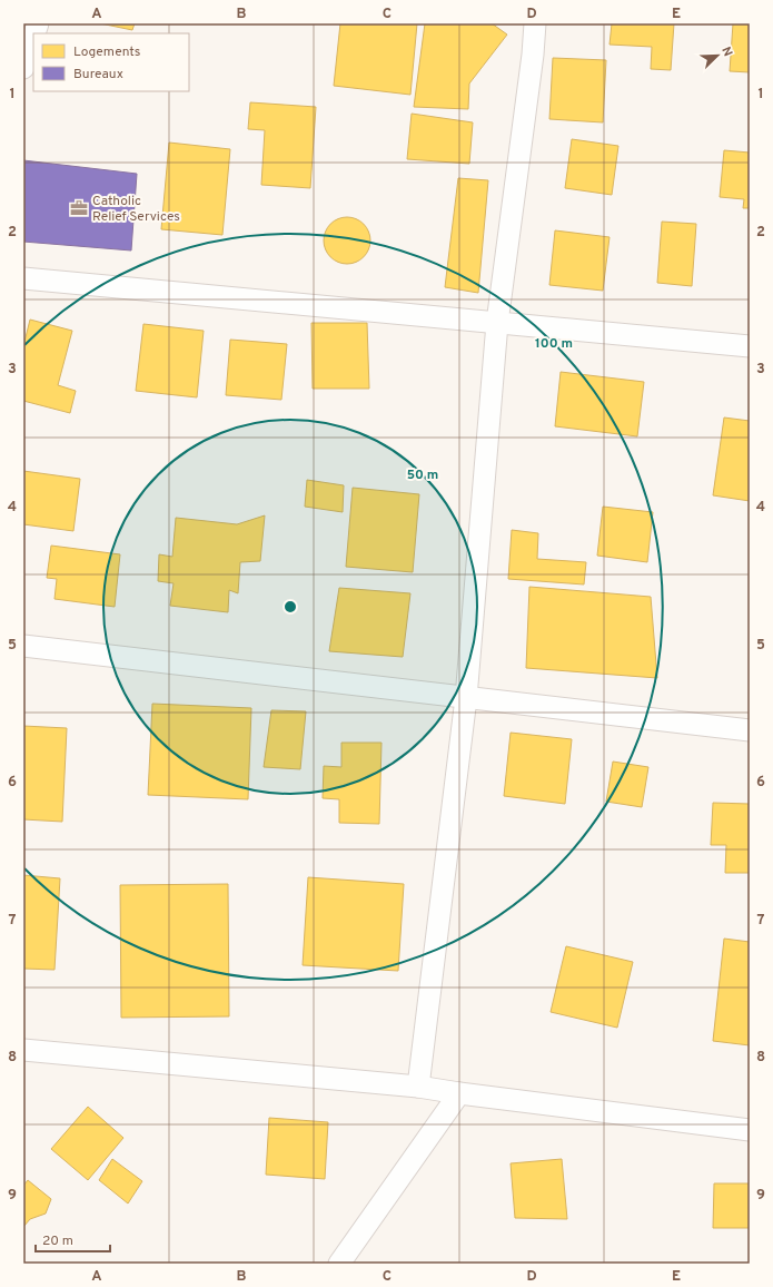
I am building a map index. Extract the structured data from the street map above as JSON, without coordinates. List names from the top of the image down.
{
  "places": {
    "office": ["Catholic Relief Services"]
  },
  "legend": ["Logements", "Bureaux"],
  "scale_bar": "20 m",
  "north": "top right",
  "grid": {
    "columns": [
      "A",
      "B",
      "C",
      "D",
      "E"
    ],
    "rows": [
      "1",
      "2",
      "3",
      "4",
      "5",
      "6",
      "7",
      "8",
      "9"
    ]
  },
  "rings": ["100 m", "50 m"]
}
